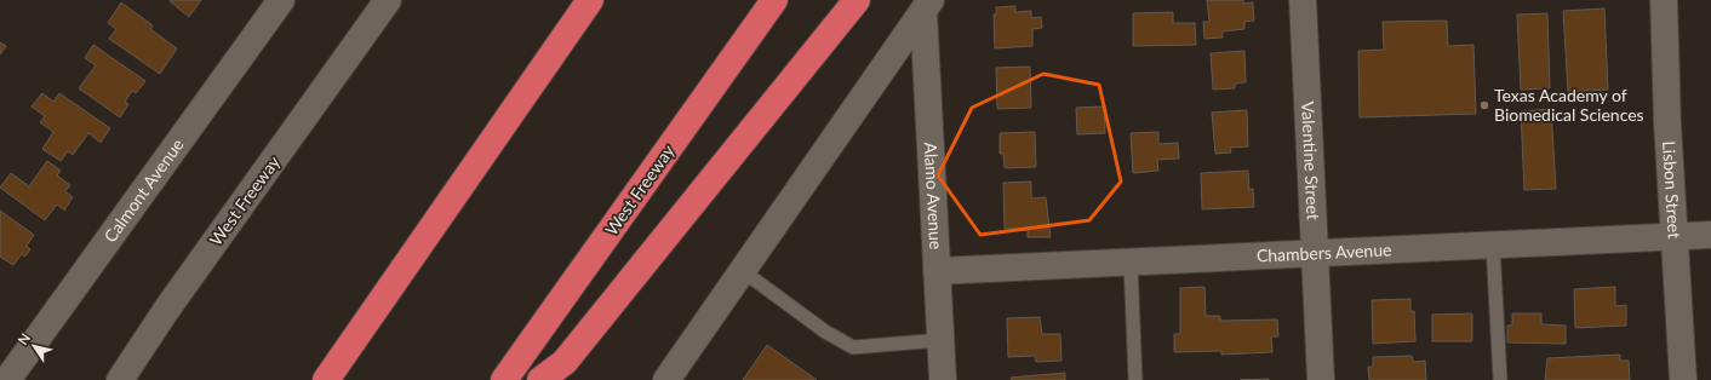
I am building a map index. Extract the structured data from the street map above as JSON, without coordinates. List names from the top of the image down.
{
  "streets": {
    "highway": ["West Freeway"],
    "street": [
      "Valentine Street",
      "Calmont Avenue",
      "Lisbon Street",
      "Alamo Avenue",
      "Chambers Avenue"
    ]
  },
  "crossings": [
    ["Valentine Street", "Chambers Avenue"],
    ["Lisbon Street", "Chambers Avenue"],
    ["Alamo Avenue", "Chambers Avenue"]
  ],
  "places": ["Texas Academy of Biomedical Sciences"],
  "north": "top left"
}
